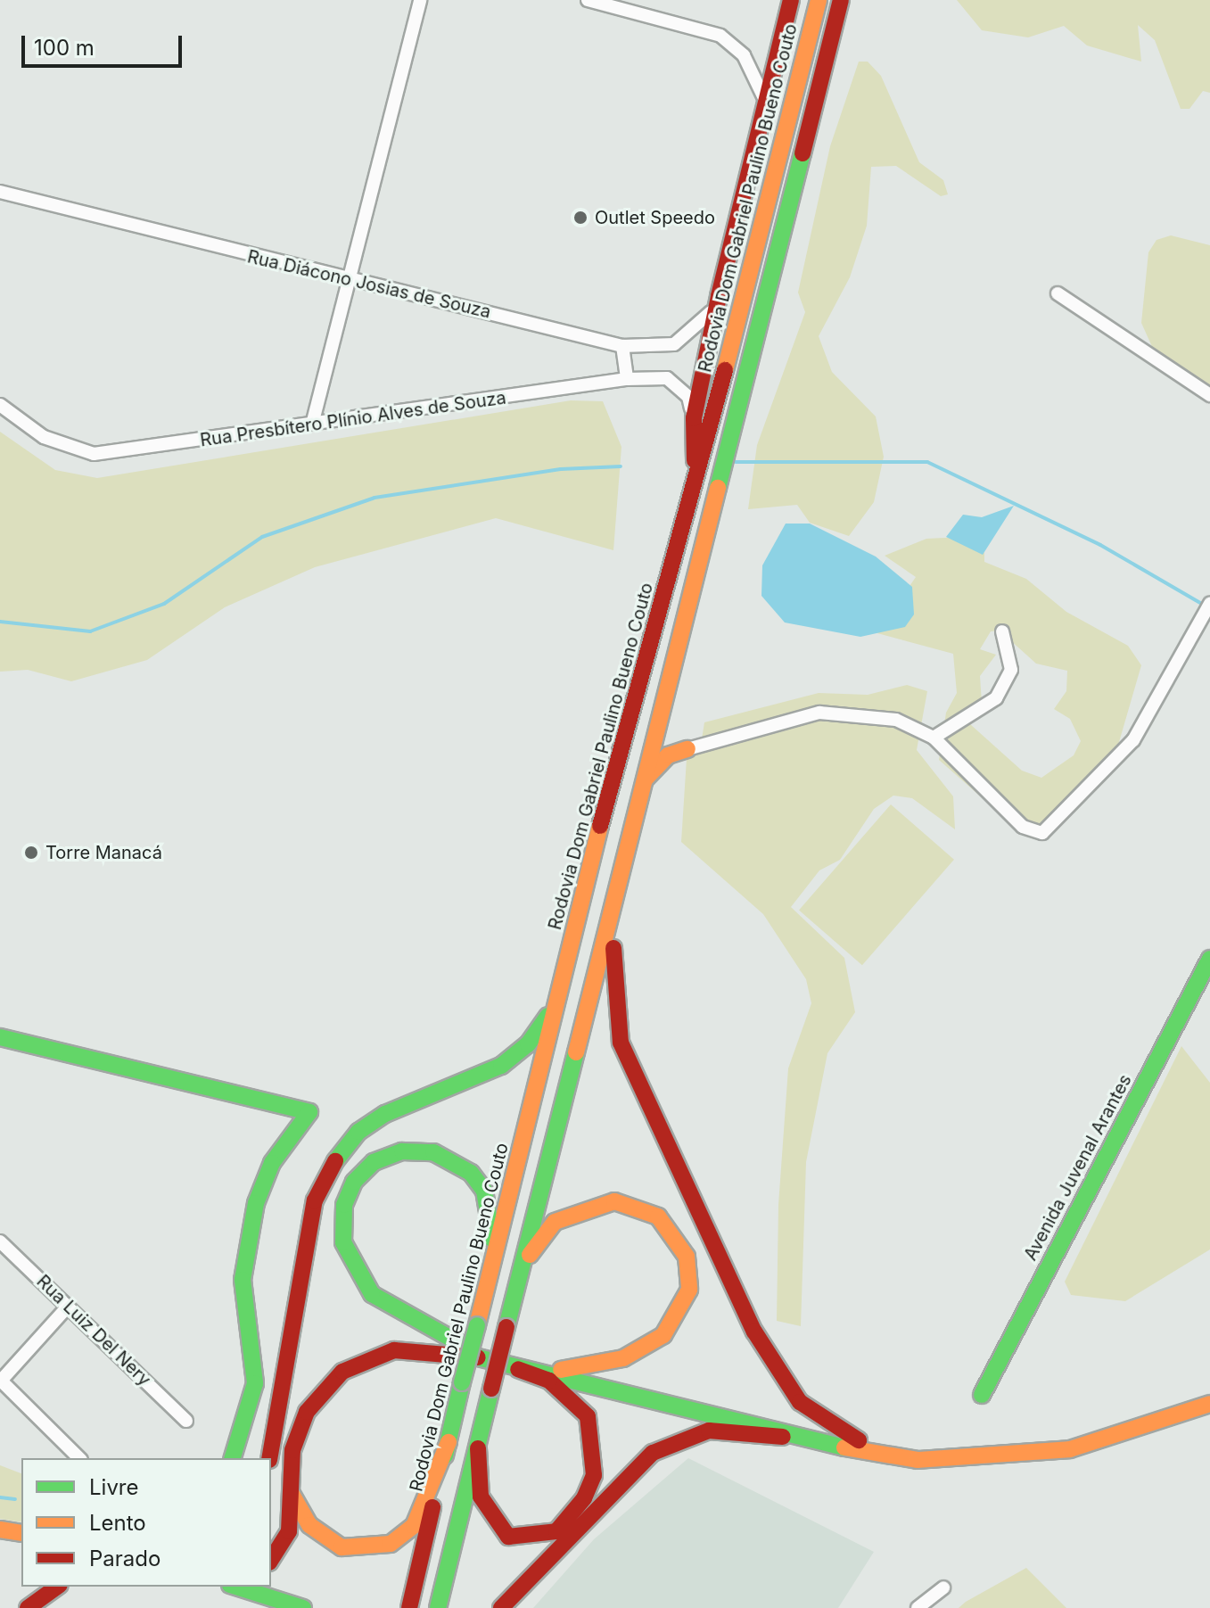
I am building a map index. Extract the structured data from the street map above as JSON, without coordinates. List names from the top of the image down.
{
  "streets": {
    "main road": ["Rodovia Dom Gabriel Paulino Bueno Couto", "Avenida Juvenal Arantes"],
    "street": ["Rua Diácono Josias de Souza", "Rua Presbítero Plínio Alves de Souza", "Rua Luiz Del Nery"]
  },
  "places": ["Outlet Speedo", "Torre Manacá"],
  "legend": ["Livre", "Lento", "Parado"],
  "scale_bar": "100 m"
}
